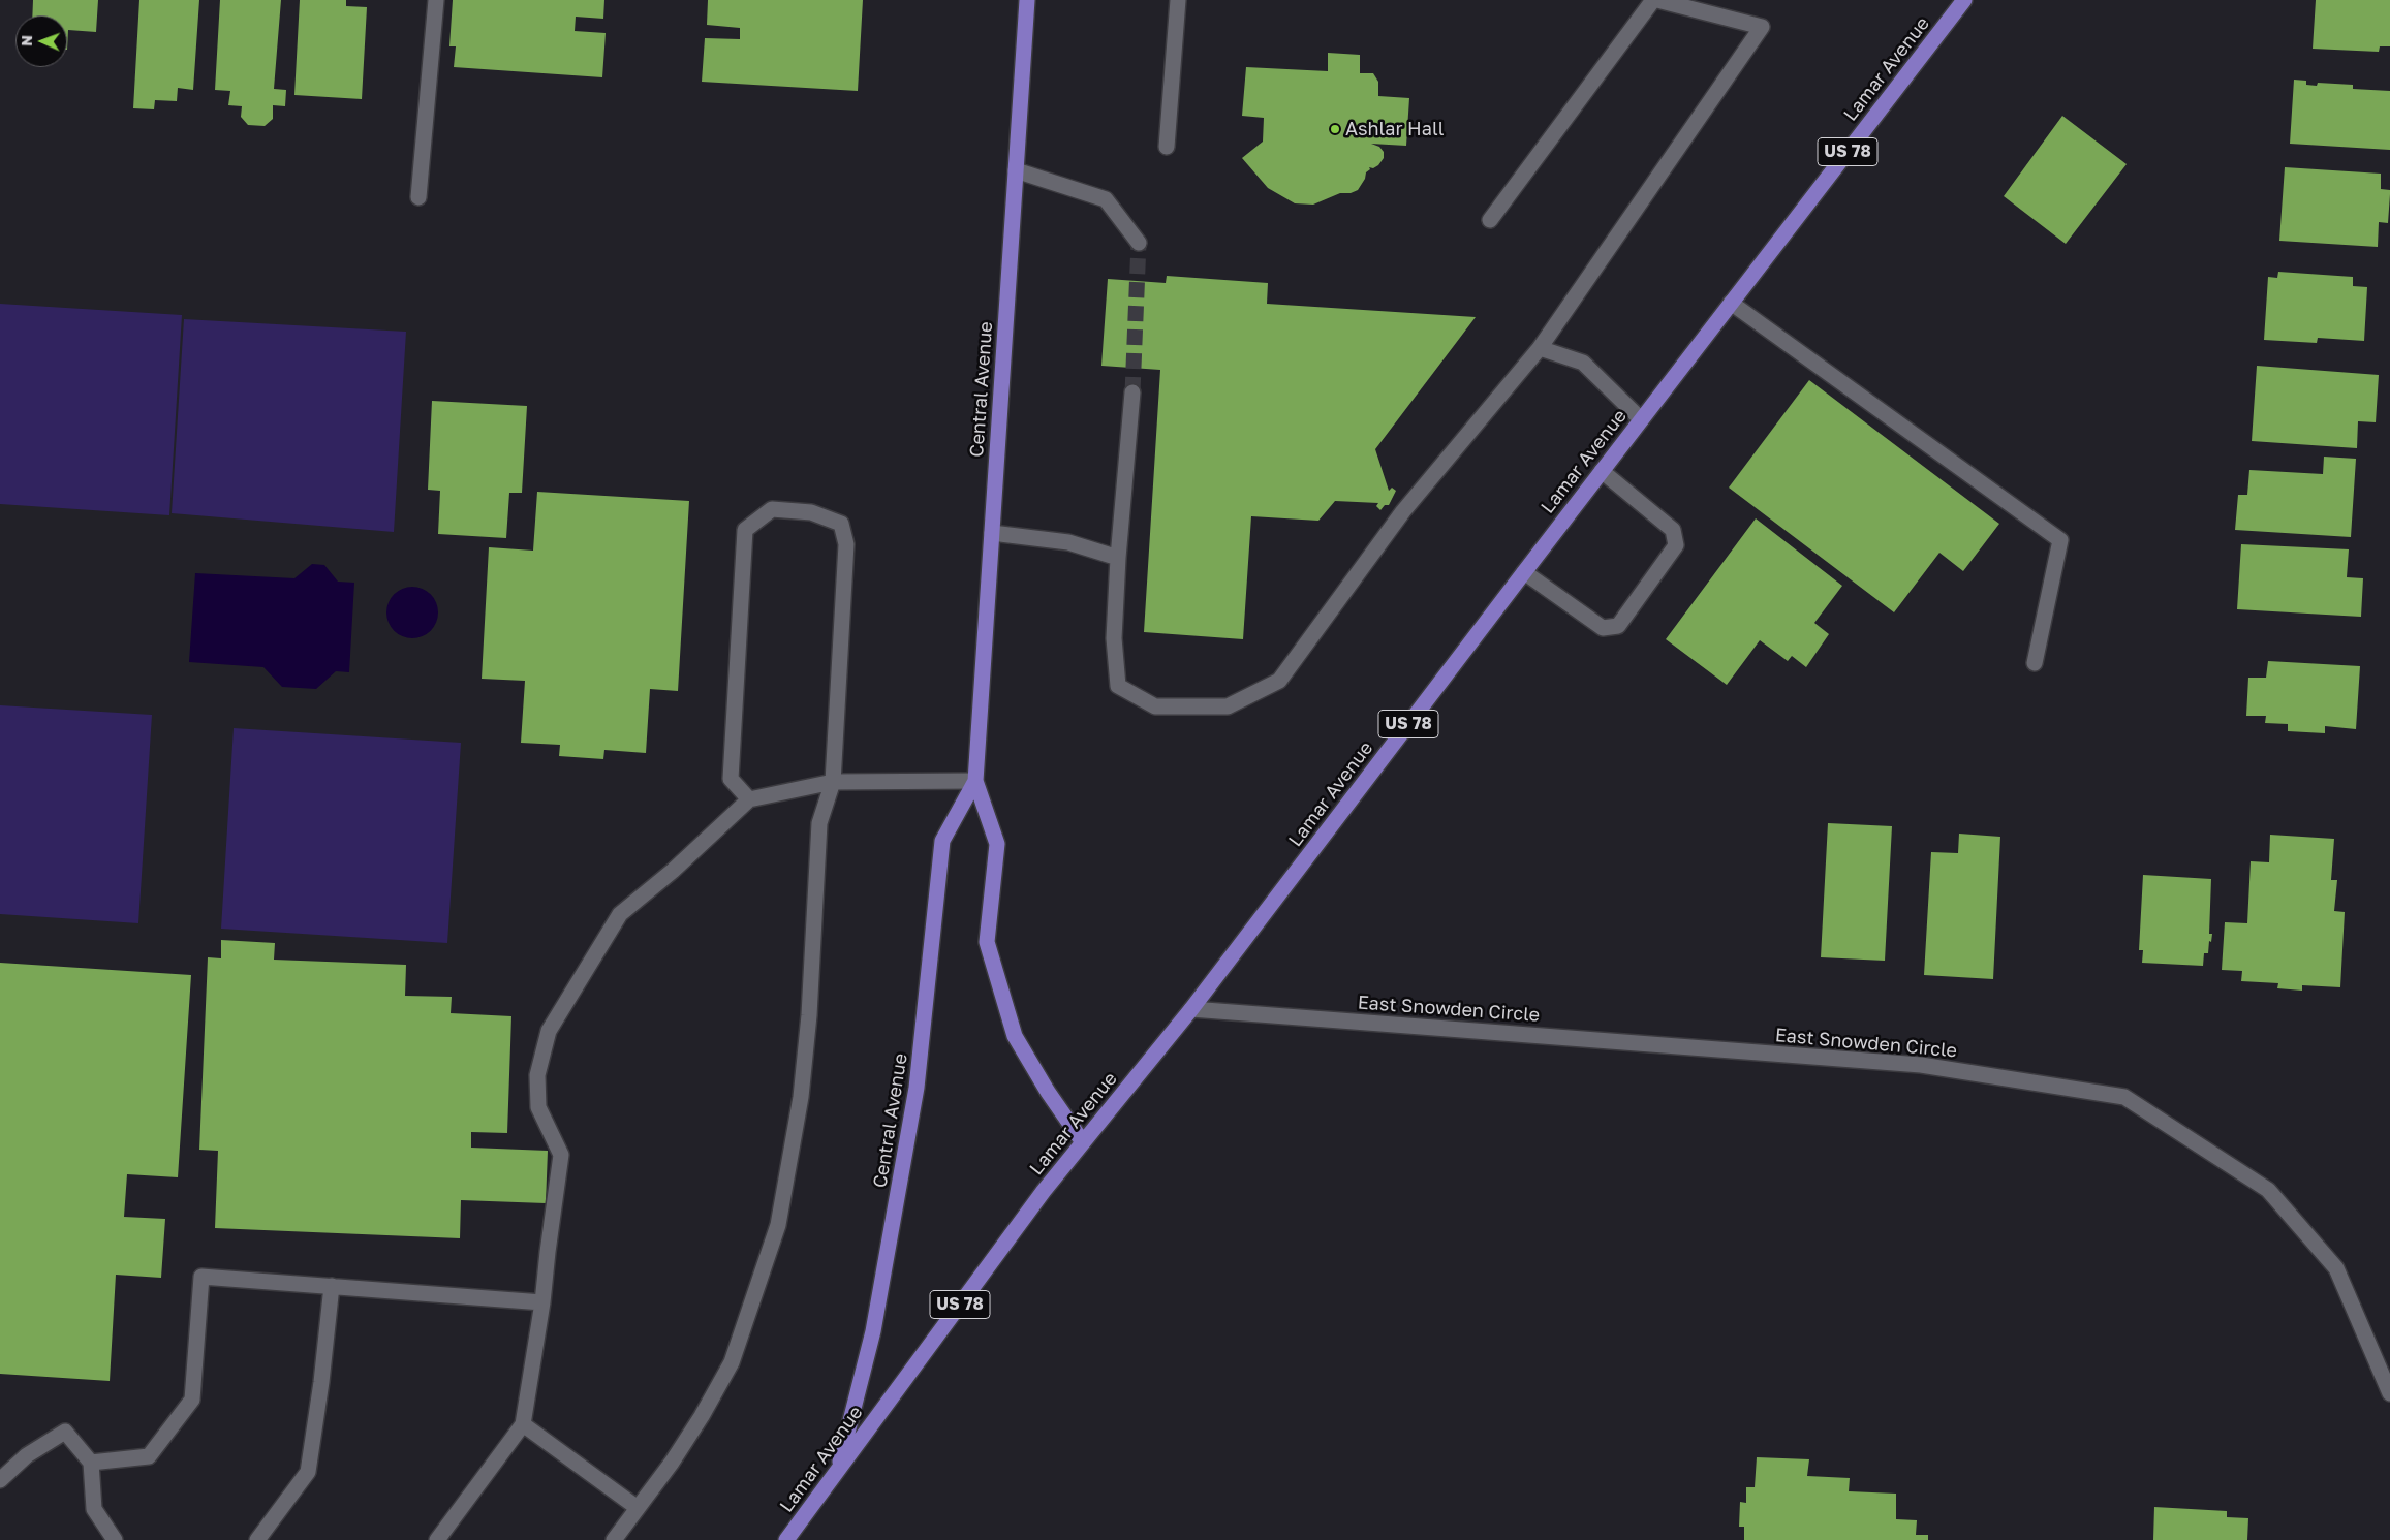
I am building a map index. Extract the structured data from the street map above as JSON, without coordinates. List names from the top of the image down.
{
  "streets": {
    "main road": ["Lamar Avenue", "US 78", "Central Avenue"],
    "street": ["East Snowden Circle"]
  },
  "crossings": [
    ["Lamar Avenue", "Central Avenue"],
    ["Lamar Avenue", "East Snowden Circle"]
  ],
  "places": ["Ashlar Hall"],
  "north": "left"
}
